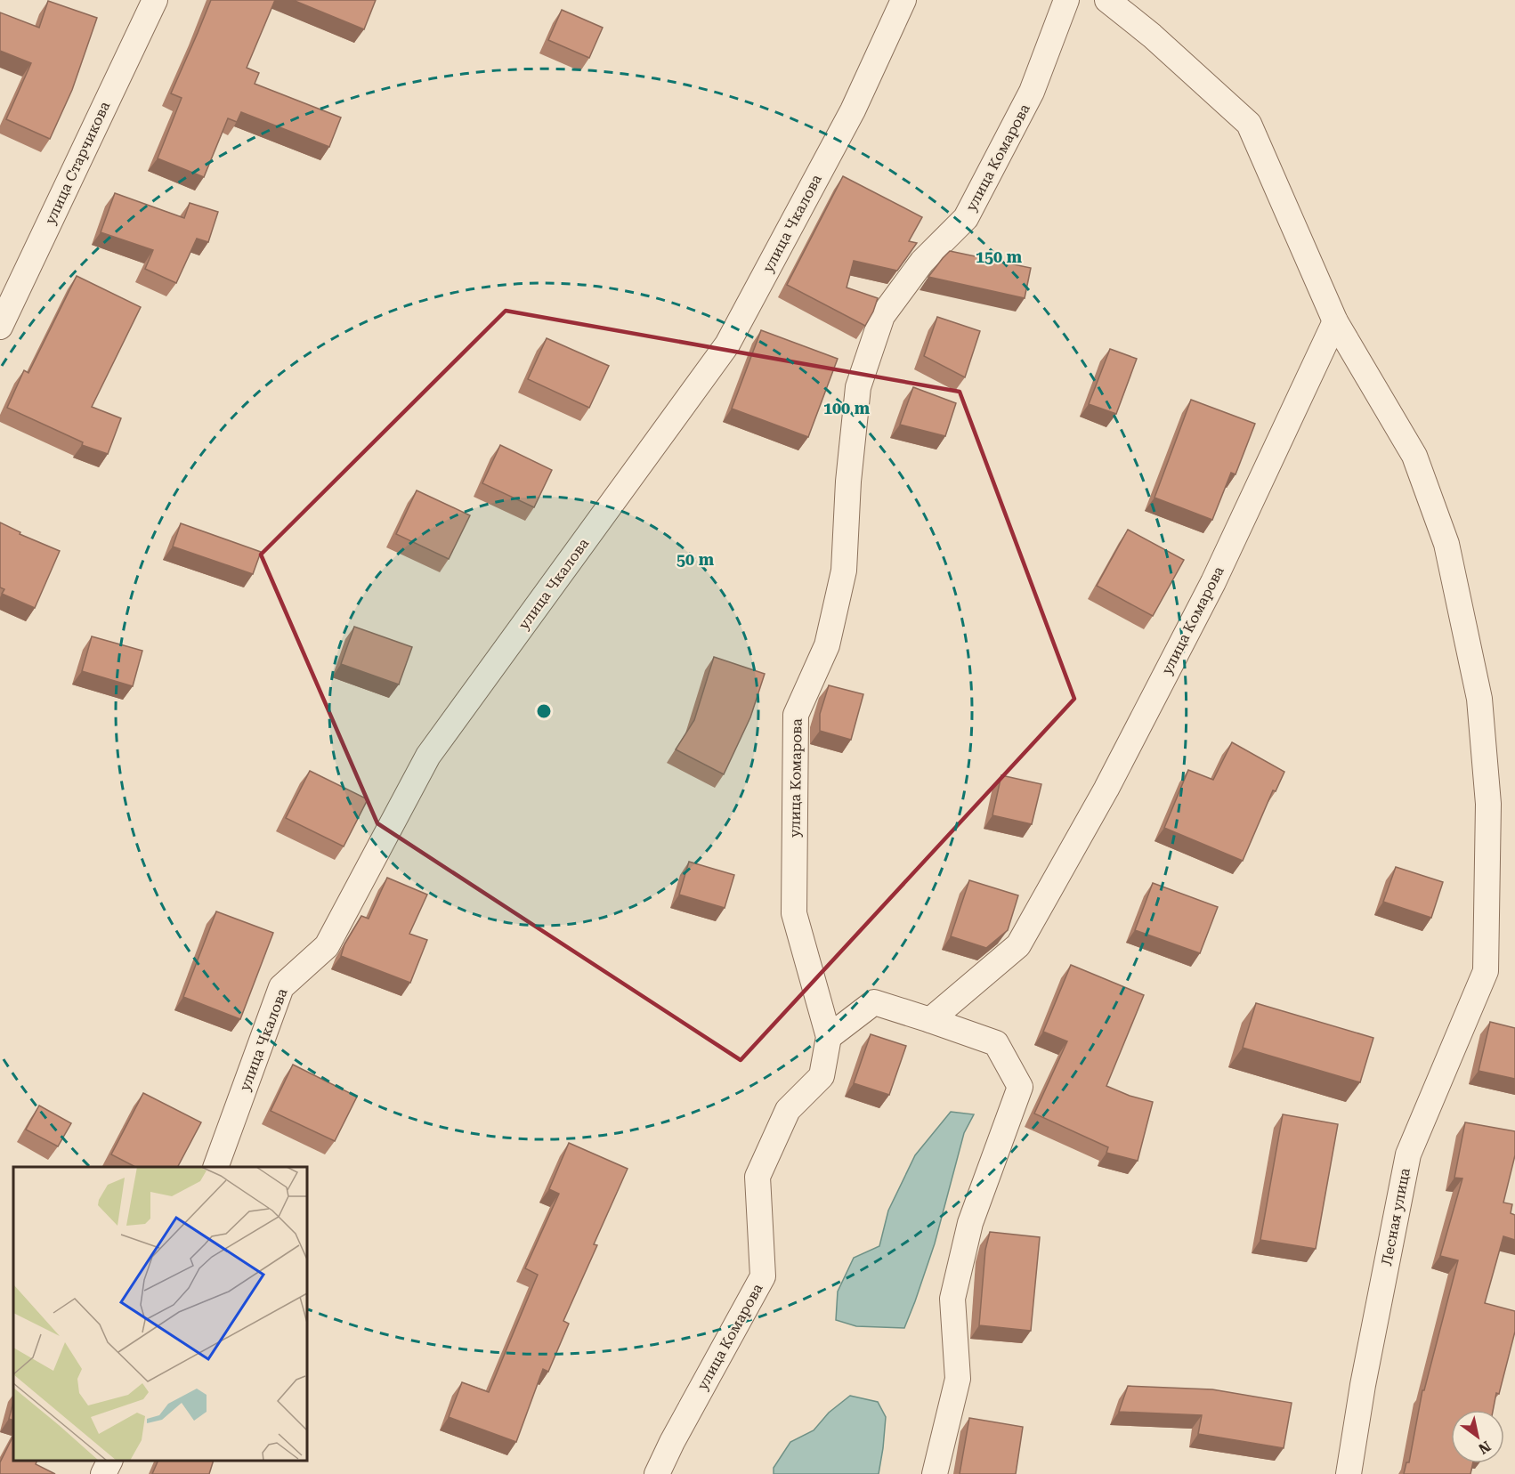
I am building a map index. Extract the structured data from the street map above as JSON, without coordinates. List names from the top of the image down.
{
  "streets": {
    "street": [
      "улица Комарова",
      "улица Старчикова",
      "улица Чкалова",
      "Лесная улица"
    ]
  },
  "crossings": [
    ["улица Комарова", "Лесная улица"]
  ],
  "north": "bottom right",
  "rings": ["150 m", "100 m", "50 m"]
}
